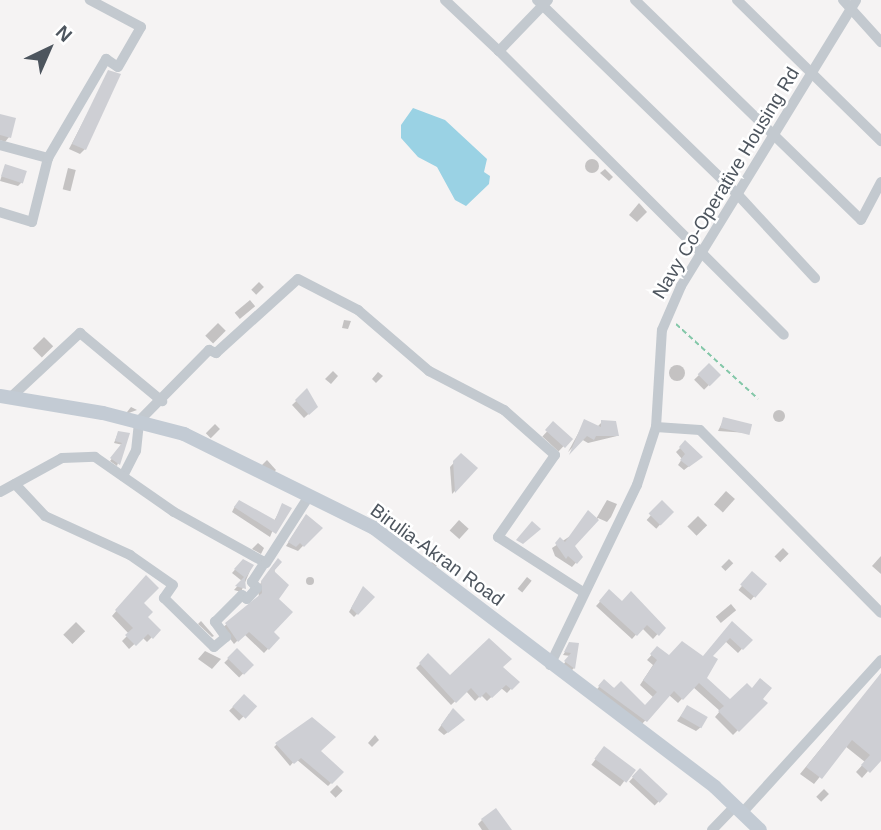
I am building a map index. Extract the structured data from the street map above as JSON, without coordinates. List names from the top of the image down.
{
  "streets": {
    "street": ["Navy Co-Operative Housing Rd", "Birulia-Akran Road"]
  },
  "crossings": [
    ["Navy Co-Operative Housing Rd", "Birulia-Akran Road"]
  ],
  "north": "top right"
}
